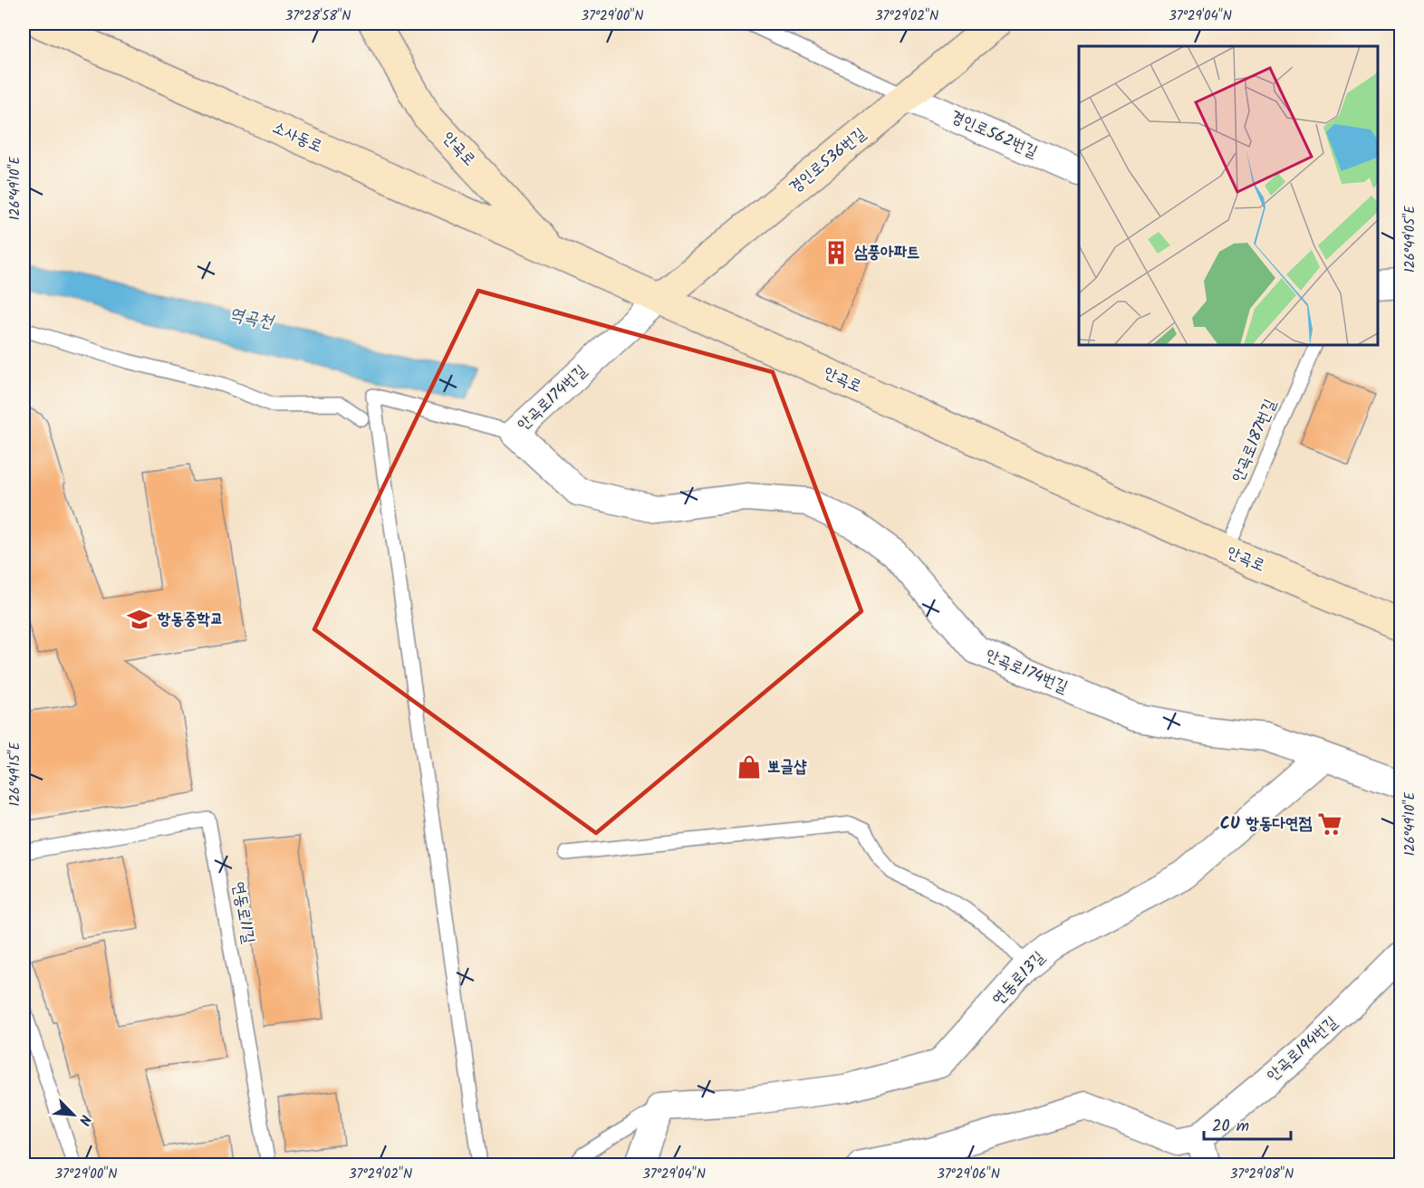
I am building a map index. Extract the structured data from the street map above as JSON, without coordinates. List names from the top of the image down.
{
  "streets": {
    "street": [
      "경인로562번길",
      "소사동로",
      "안곡로",
      "경인로536번길",
      "안곡로174번길",
      "연동로13길",
      "안곡로194번길"
    ],
    "lane": ["안곡로187번길", "연동로11길"]
  },
  "crossings": [
    ["경인로562번길", "경인로536번길"],
    ["소사동로", "안곡로"],
    ["안곡로", "경인로536번길"],
    ["안곡로", "안곡로174번길"],
    ["안곡로", "안곡로187번길"],
    ["경인로536번길", "안곡로174번길"],
    ["안곡로174번길", "연동로13길"]
  ],
  "water": ["역곡천"],
  "places": {
    "building": ["삼풍아파트"],
    "school or university": ["항동중학교"],
    "shop": ["뽀글샵"],
    "supermarket": ["CU 항동다연점"]
  },
  "scale_bar": "20 m",
  "north": "bottom right",
  "coordinates": [
    "37°28'58\"N",
    "37°29'00\"N",
    "37°29'02\"N",
    "37°29'04\"N",
    "126°49'10\"E",
    "126°49'05\"E",
    "126°49'15\"E",
    "37°29'06\"N",
    "37°29'08\"N"
  ]
}
